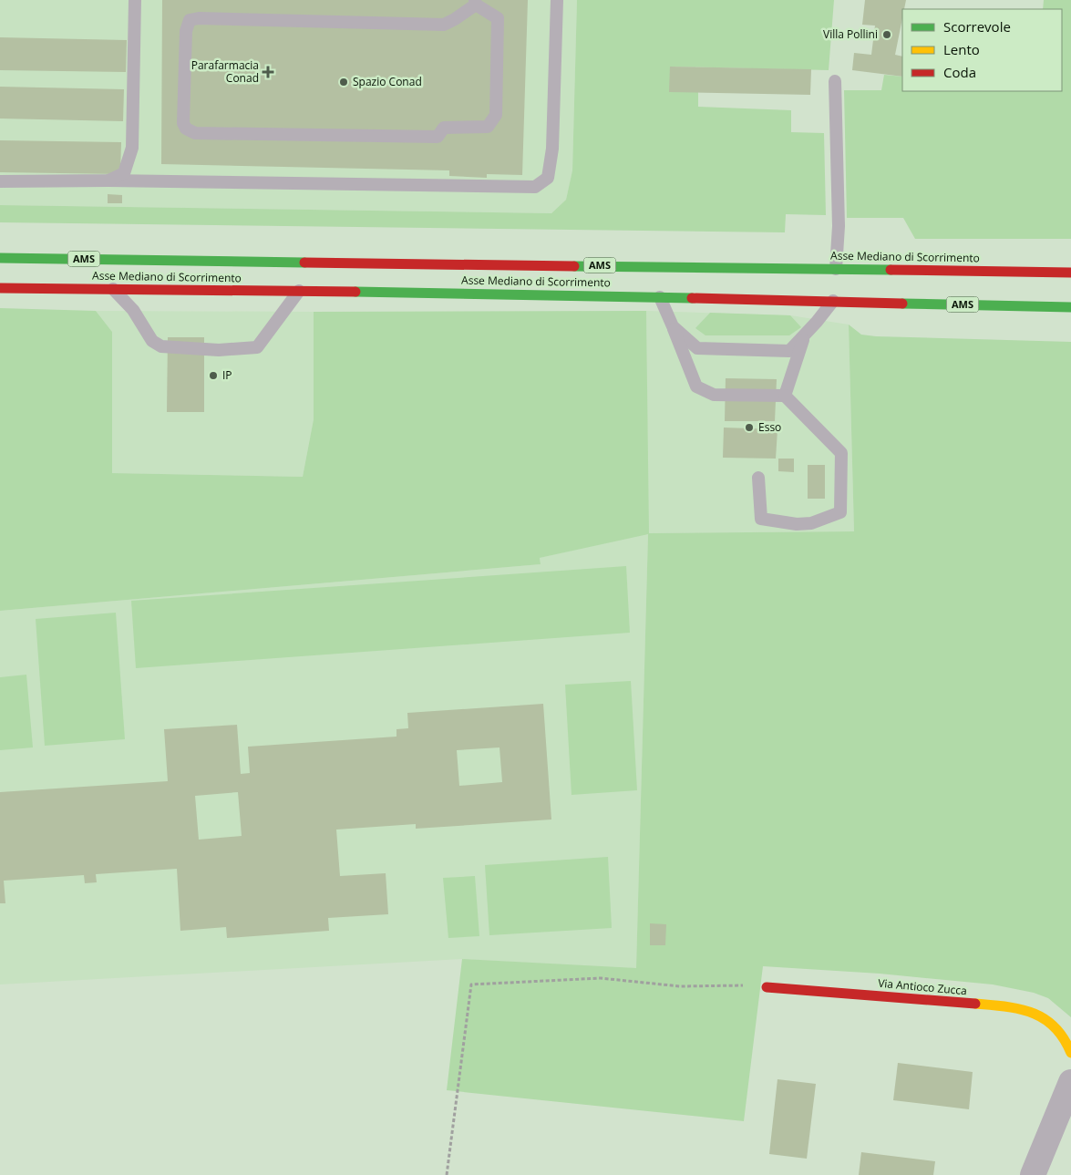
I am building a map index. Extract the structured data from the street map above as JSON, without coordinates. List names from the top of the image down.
{
  "streets": {
    "main road": ["Asse Mediano di Scorrimento", "AMS", "Via Antioco Zucca"]
  },
  "places": {
    "other": [
      "Villa Pollini",
      "Spazio Conad",
      "IP",
      "Esso"
    ],
    "health": ["Parafarmacia Conad"]
  },
  "legend": ["Scorrevole", "Lento", "Coda"]
}
